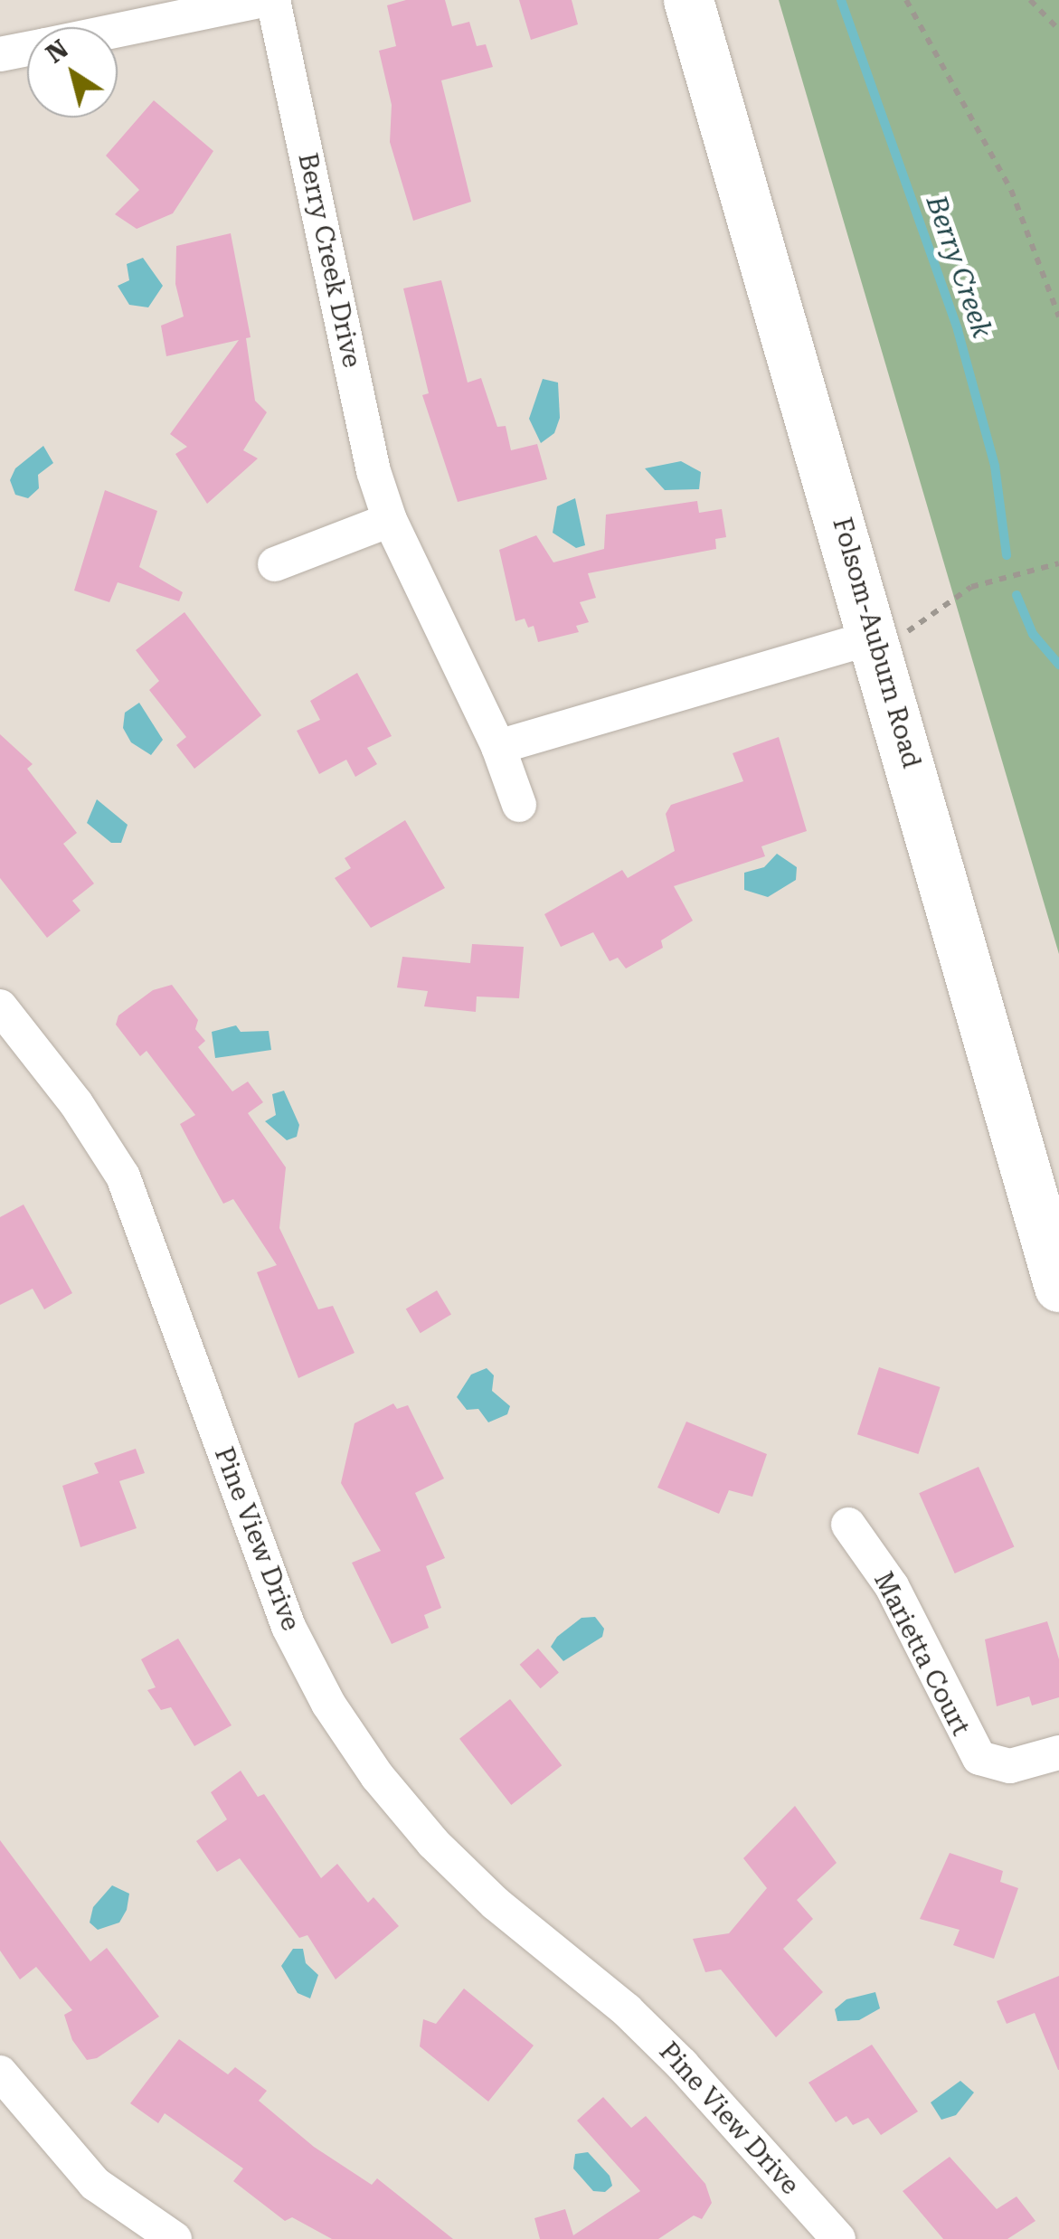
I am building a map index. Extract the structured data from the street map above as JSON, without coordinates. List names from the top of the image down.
{
  "streets": {
    "main road": ["Folsom-Auburn Road"],
    "street": ["Berry Creek Drive", "Pine View Drive", "Marietta Court"]
  },
  "water": ["Berry Creek"],
  "north": "top left"
}
